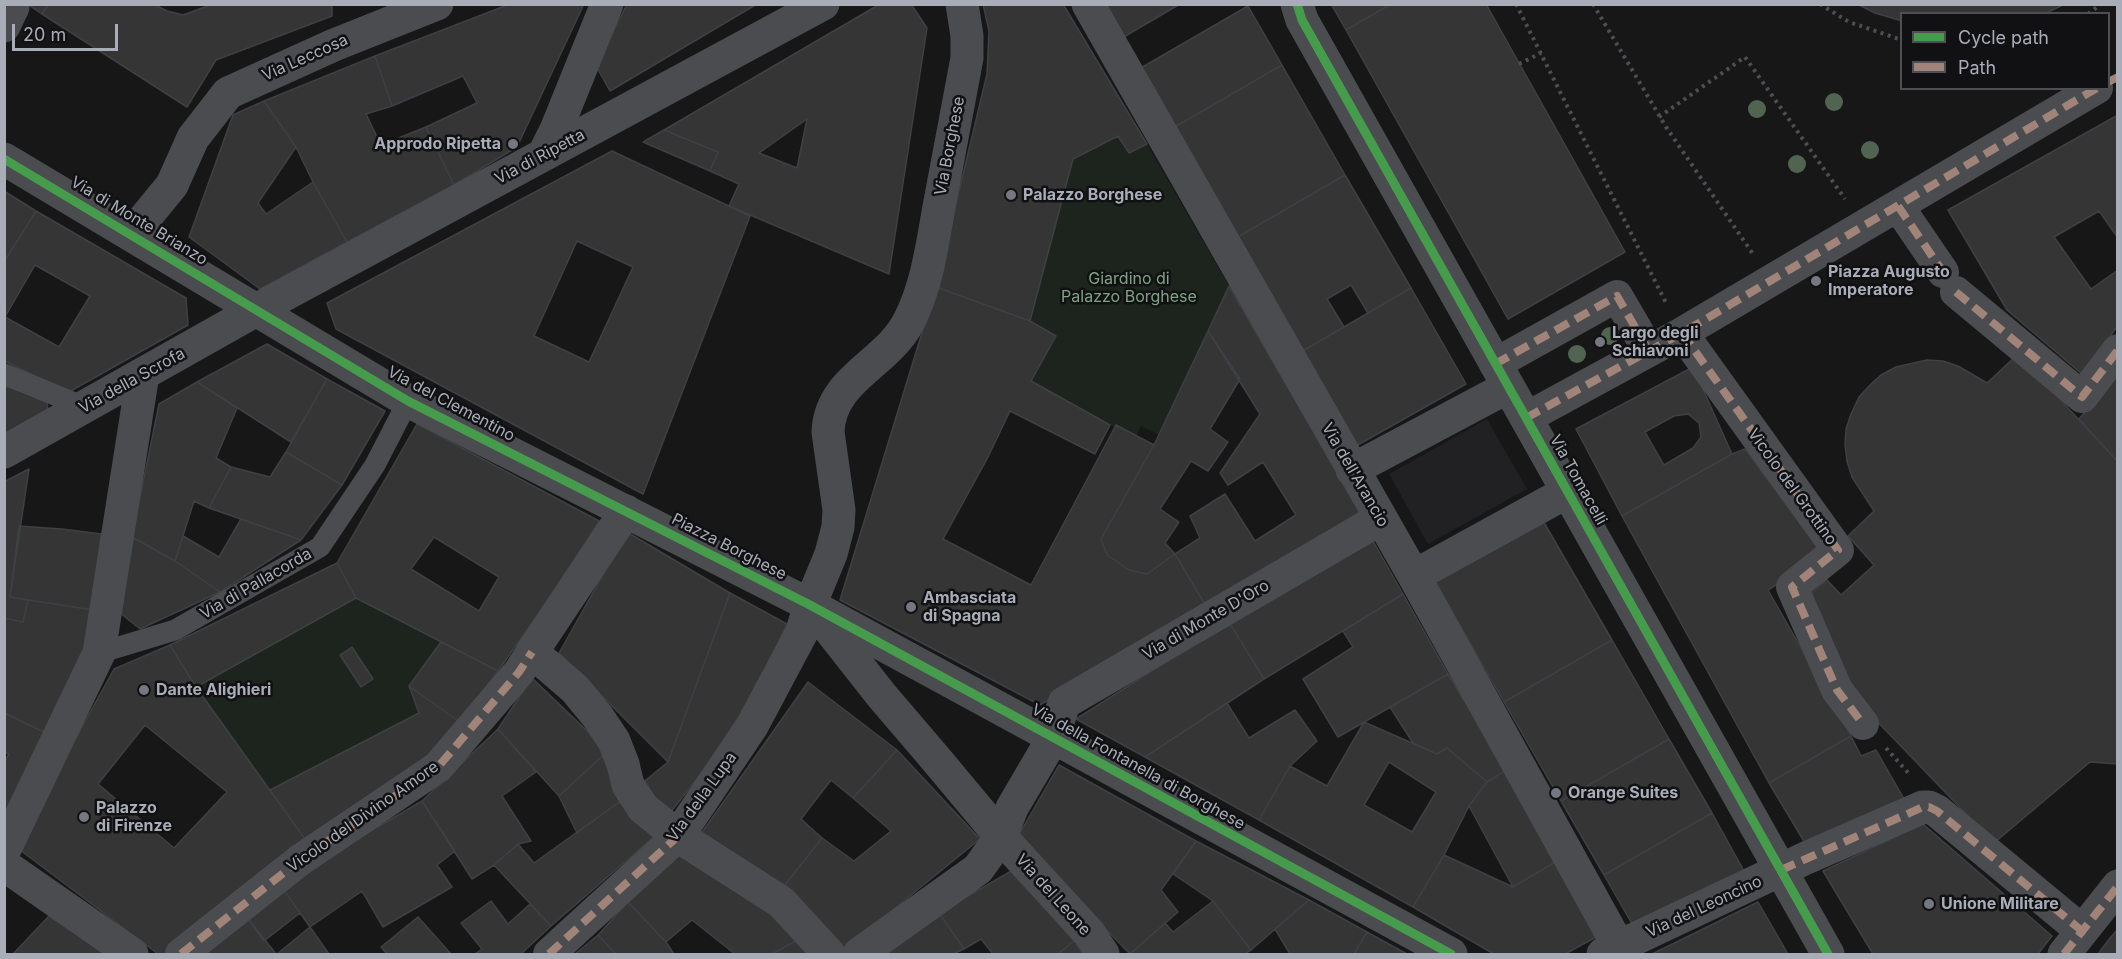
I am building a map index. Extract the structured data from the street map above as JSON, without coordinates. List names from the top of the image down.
{
  "streets": {
    "street": [
      "Via Leccosa",
      "Via Borghese",
      "Via di Ripetta",
      "Via di Monte Brianzo",
      "Via della Scrofa",
      "Via del Clementino",
      "Via dell'Arancio",
      "Via Tomacelli",
      "Vicolo del Grottino",
      "Piazza Borghese",
      "Via di Monte D'Oro",
      "Via della Fontanella di Borghese",
      "Via della Lupa",
      "Vicolo del Divino Amore",
      "Via del Leone",
      "Via del Leoncino"
    ],
    "lane": ["Via di Pallacorda"]
  },
  "crossings": [
    ["Via Leccosa", "Via di Monte Brianzo"],
    ["Via Borghese", "Piazza Borghese"],
    ["Via Borghese", "Via della Fontanella di Borghese"],
    ["Via Borghese", "Via della Lupa"],
    ["Via Borghese", "Via del Leone"],
    ["Via di Ripetta", "Via di Monte Brianzo"],
    ["Via di Ripetta", "Via della Scrofa"],
    ["Via di Ripetta", "Via del Clementino"],
    ["Via di Monte Brianzo", "Via della Scrofa"],
    ["Via di Monte Brianzo", "Via del Clementino"],
    ["Via della Scrofa", "Via del Clementino"],
    ["Via del Clementino", "Piazza Borghese"],
    ["Via del Clementino", "Via di Pallacorda"],
    ["Via del Clementino", "Vicolo del Divino Amore"],
    ["Via dell'Arancio", "Via di Monte D'Oro"],
    ["Via dell'Arancio", "Via del Leoncino"],
    ["Via Tomacelli", "Via del Leoncino"],
    ["Piazza Borghese", "Via della Fontanella di Borghese"],
    ["Piazza Borghese", "Via della Lupa"],
    ["Piazza Borghese", "Vicolo del Divino Amore"],
    ["Piazza Borghese", "Via del Leone"],
    ["Via di Monte D'Oro", "Via della Fontanella di Borghese"],
    ["Via di Monte D'Oro", "Via del Leone"],
    ["Via della Fontanella di Borghese", "Via della Lupa"],
    ["Via della Fontanella di Borghese", "Via del Leone"],
    ["Via della Lupa", "Via del Leone"]
  ],
  "parks": ["Giardino di Palazzo Borghese"],
  "places": [
    "Approdo Ripetta",
    "Palazzo Borghese",
    "Piazza Augusto Imperatore",
    "Largo degli Schiavoni",
    "Ambasciata di Spagna",
    "Dante Alighieri",
    "Orange Suites",
    "Palazzo di Firenze",
    "Unione Militare"
  ],
  "legend": ["Cycle path", "Path"],
  "scale_bar": "20 m"
}
